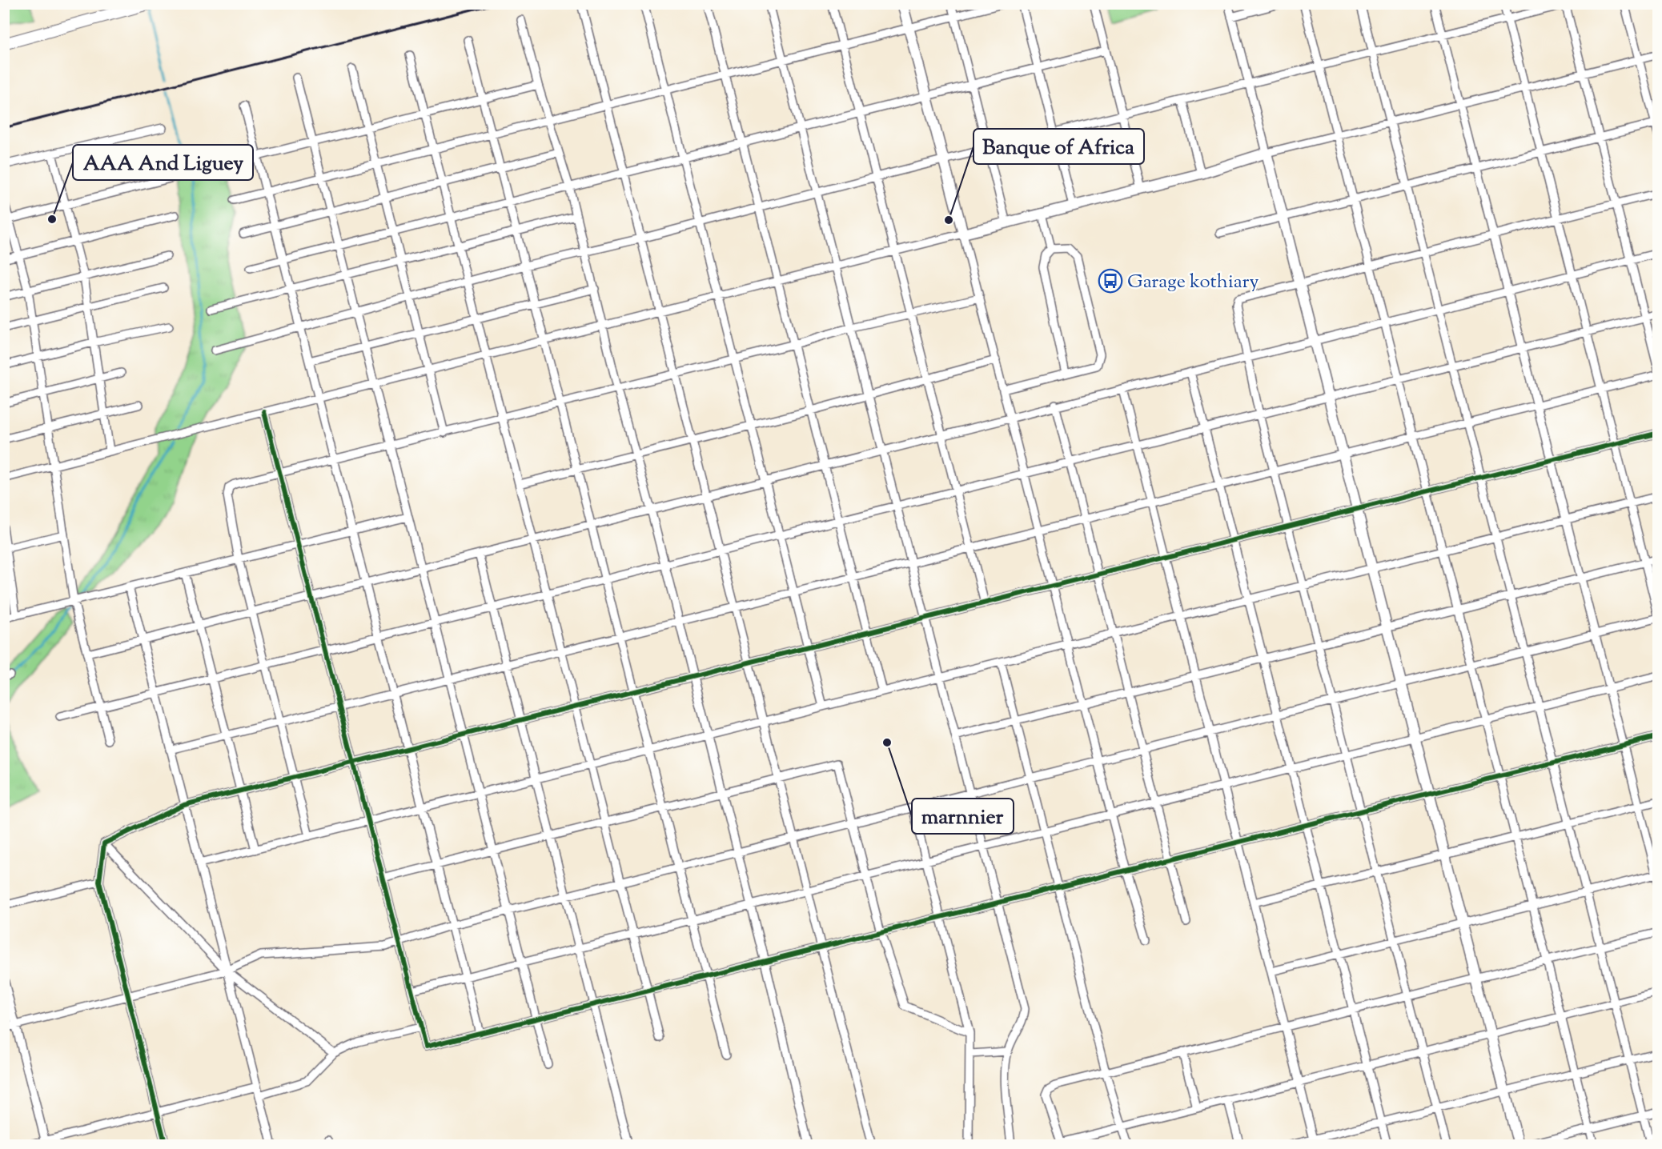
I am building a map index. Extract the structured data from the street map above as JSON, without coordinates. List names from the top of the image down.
{
  "places": {
    "other": ["AAA And Liguey", "Banque of Africa", "marnnier"],
    "bus stop": ["Garage kothiary"]
  }
}
